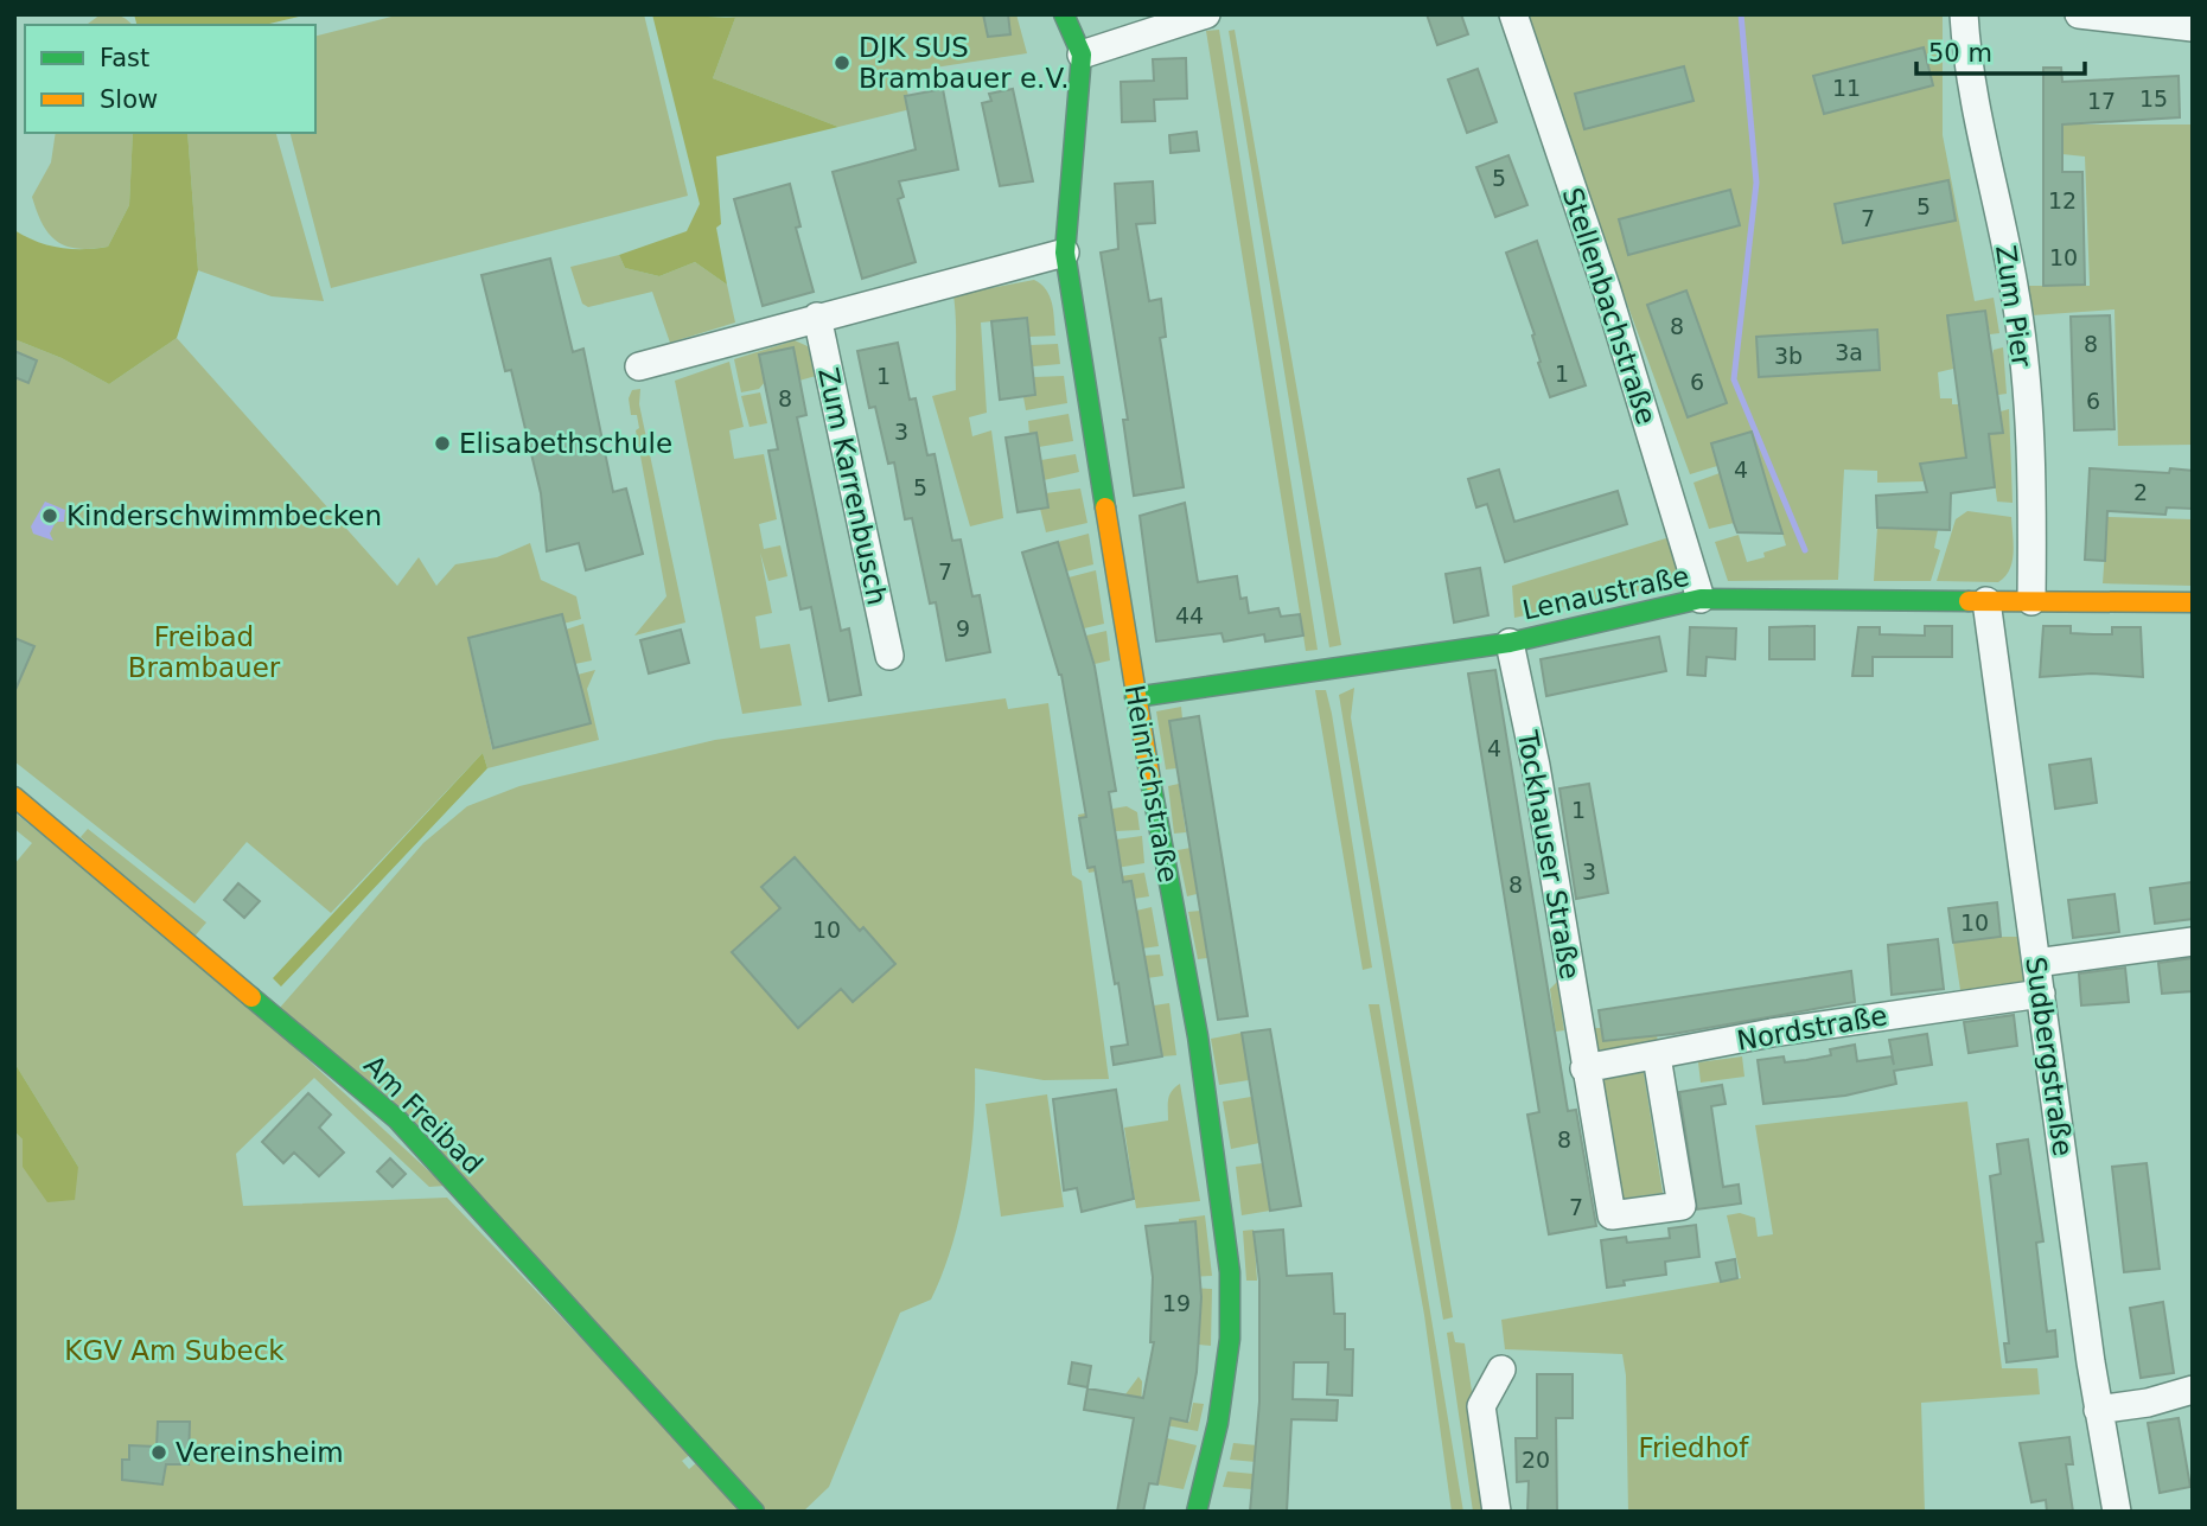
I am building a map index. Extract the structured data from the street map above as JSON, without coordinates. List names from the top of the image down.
{
  "streets": {
    "street": [
      "Stellenbachstraße",
      "Zum Pier",
      "Zum Karrenbusch",
      "Lenaustraße",
      "Heinrichstraße",
      "Tockhauser Straße",
      "Nordstraße",
      "Sudbergstraße",
      "Am Freibad"
    ]
  },
  "crossings": [
    ["Stellenbachstraße", "Lenaustraße"],
    ["Zum Pier", "Lenaustraße"],
    ["Lenaustraße", "Heinrichstraße"],
    ["Lenaustraße", "Tockhauser Straße"],
    ["Lenaustraße", "Sudbergstraße"],
    ["Tockhauser Straße", "Nordstraße"],
    ["Nordstraße", "Sudbergstraße"]
  ],
  "parks": ["Freibad Brambauer", "KGV Am Subeck", "Friedhof"],
  "places": [
    "DJK SUS Brambauer e.V.",
    "Elisabethschule",
    "Kinderschwimmbecken",
    "Vereinsheim"
  ],
  "house_numbers": [
    "11",
    "15",
    "17",
    "5",
    "12",
    "5",
    "7",
    "10",
    "8",
    "8",
    "3a",
    "3b",
    "1",
    "1",
    "6",
    "8",
    "6",
    "3",
    "4",
    "5",
    "2",
    "7",
    "44",
    "9",
    "4",
    "1",
    "3",
    "8",
    "10",
    "10",
    "8",
    "7",
    "19",
    "20"
  ],
  "legend": ["Fast", "Slow"],
  "scale_bar": "50 m"
}
